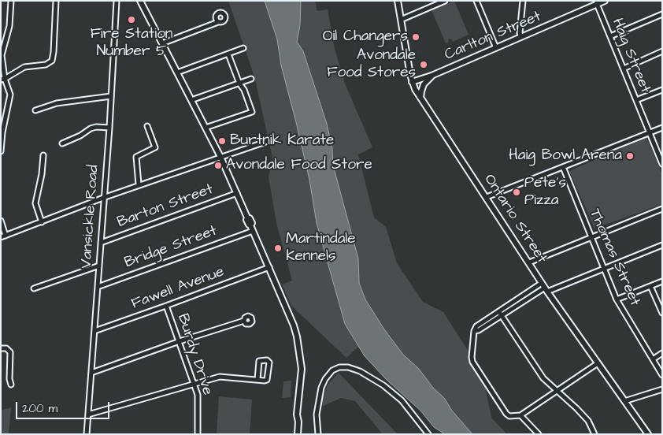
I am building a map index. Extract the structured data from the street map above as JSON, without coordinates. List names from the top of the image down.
{
  "streets": {
    "main road": ["Carlton Street", "Ontario Street"],
    "street": [
      "Haig Street",
      "Barton Street",
      "Vansickle Road",
      "Bridge Street",
      "Thomas Street",
      "Fawell Avenue",
      "Burdy Drive"
    ]
  },
  "crossings": [
    ["Carlton Street", "Haig Street"],
    ["Carlton Street", "Ontario Street"],
    ["Barton Street", "Vansickle Road"],
    ["Vansickle Road", "Bridge Street"],
    ["Vansickle Road", "Fawell Avenue"],
    ["Fawell Avenue", "Burdy Drive"]
  ],
  "places": [
    "Fire Station Number 5",
    "Oil Changers",
    "Avondale Food Stores",
    "Burtnik Karate",
    "Haig Bowl Arena",
    "Avondale Food Store",
    "Pete's Pizza",
    "Martindale Kennels"
  ],
  "scale_bar": "200 m"
}
